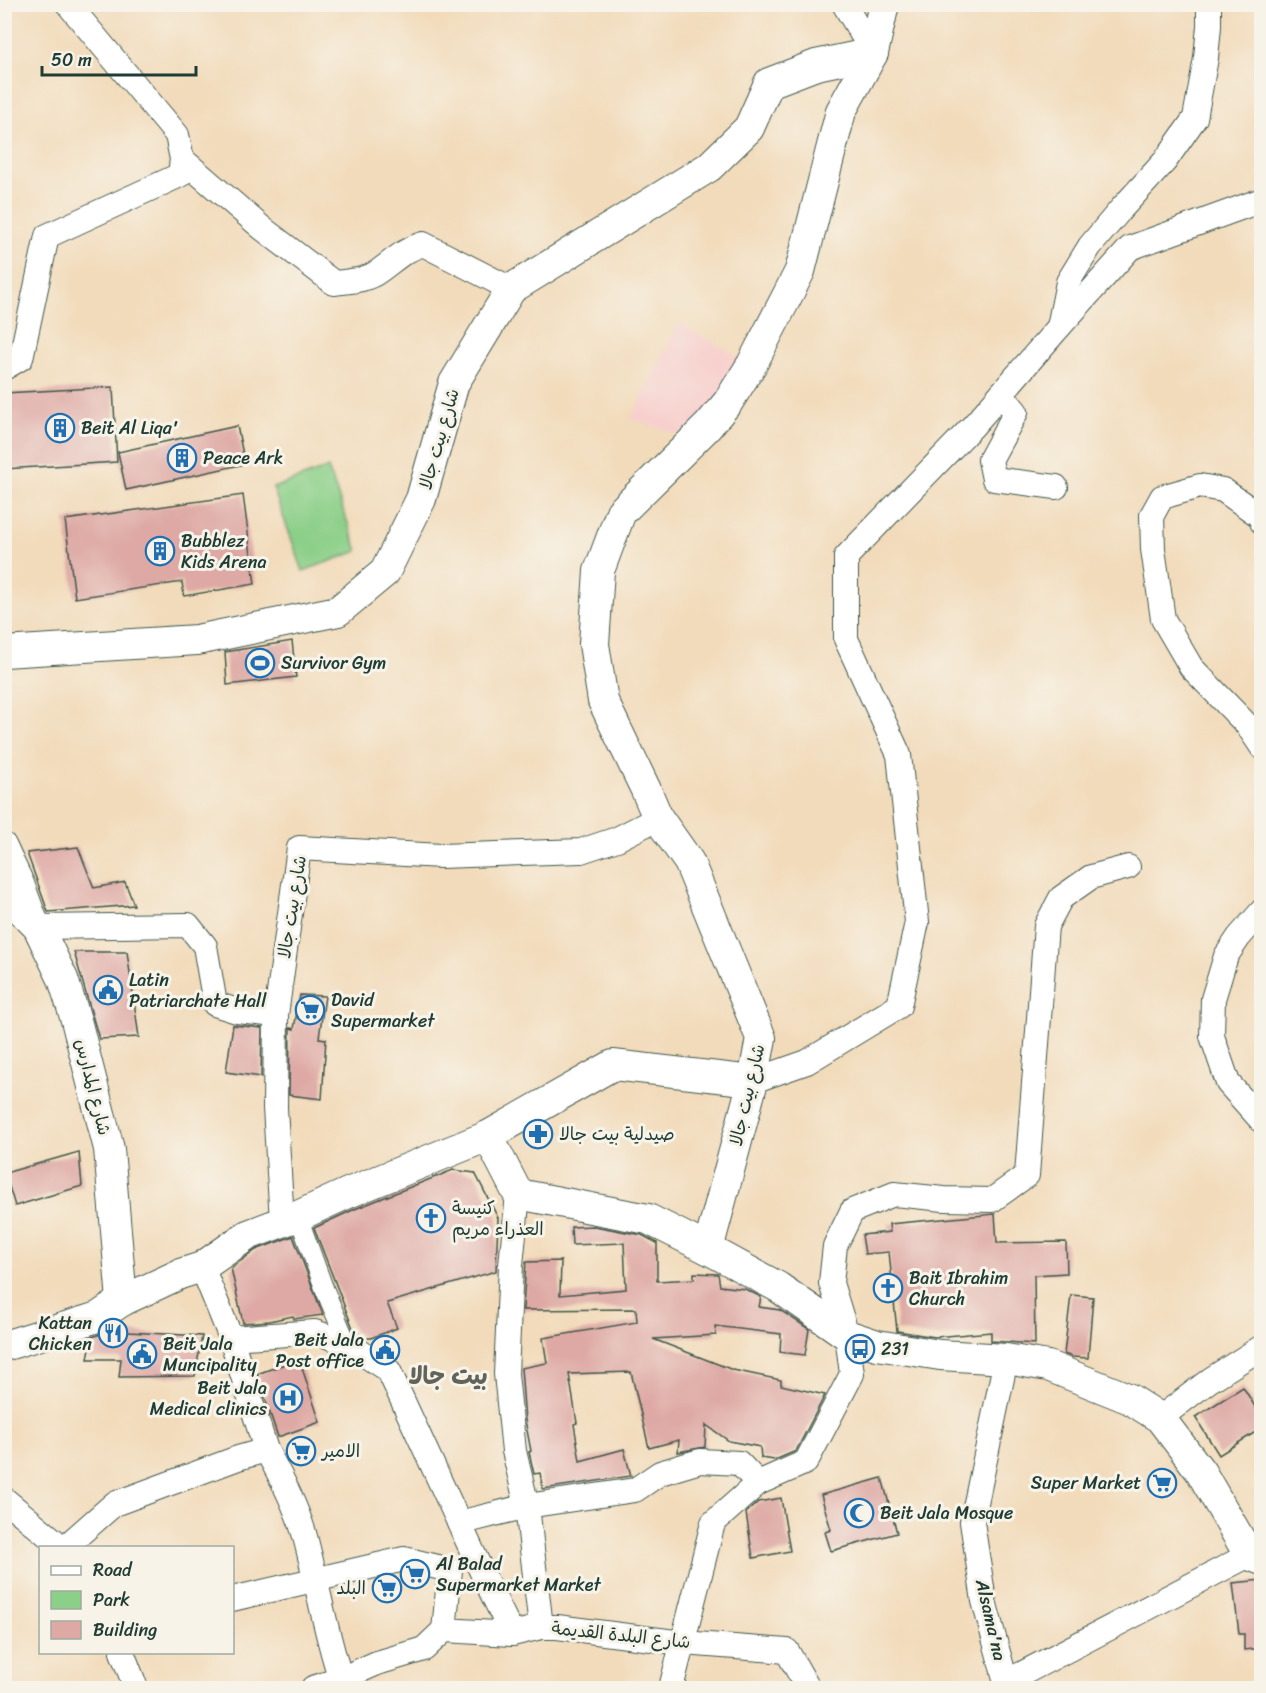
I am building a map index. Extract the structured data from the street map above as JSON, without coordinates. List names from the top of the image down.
{
  "streets": {
    "street": [
      "شارع بيت جالا",
      "شارع المدارس",
      "Alsama'na",
      "شارع البلدة القديمة"
    ]
  },
  "districts": ["بيت جالا"],
  "places": {
    "building": ["Beit Al Liqa'", "Peace Ark", "Bubblez Kids Arena"],
    "sports": ["Survivor Gym"],
    "public building": ["Latin Patriarchate Hall", "Beit Jala Post office", "Beit Jala Muncipality"],
    "supermarket": [
      "David Supermarket",
      "الامير",
      "Super Market",
      "Al Balad Supermarket Market",
      "البلد"
    ],
    "pharmacy": ["صيدلية بيت جالا"],
    "church": ["كنيسة العذراء مريم", "Bait Ibrahim Church"],
    "restaurant": ["Kattan Chicken"],
    "bus stop": ["231"],
    "hospital": ["Beit Jala Medical clinics"],
    "mosque": ["Beit Jala Mosque"]
  },
  "legend": ["Road", "Park", "Building"],
  "scale_bar": "50 m"
}
